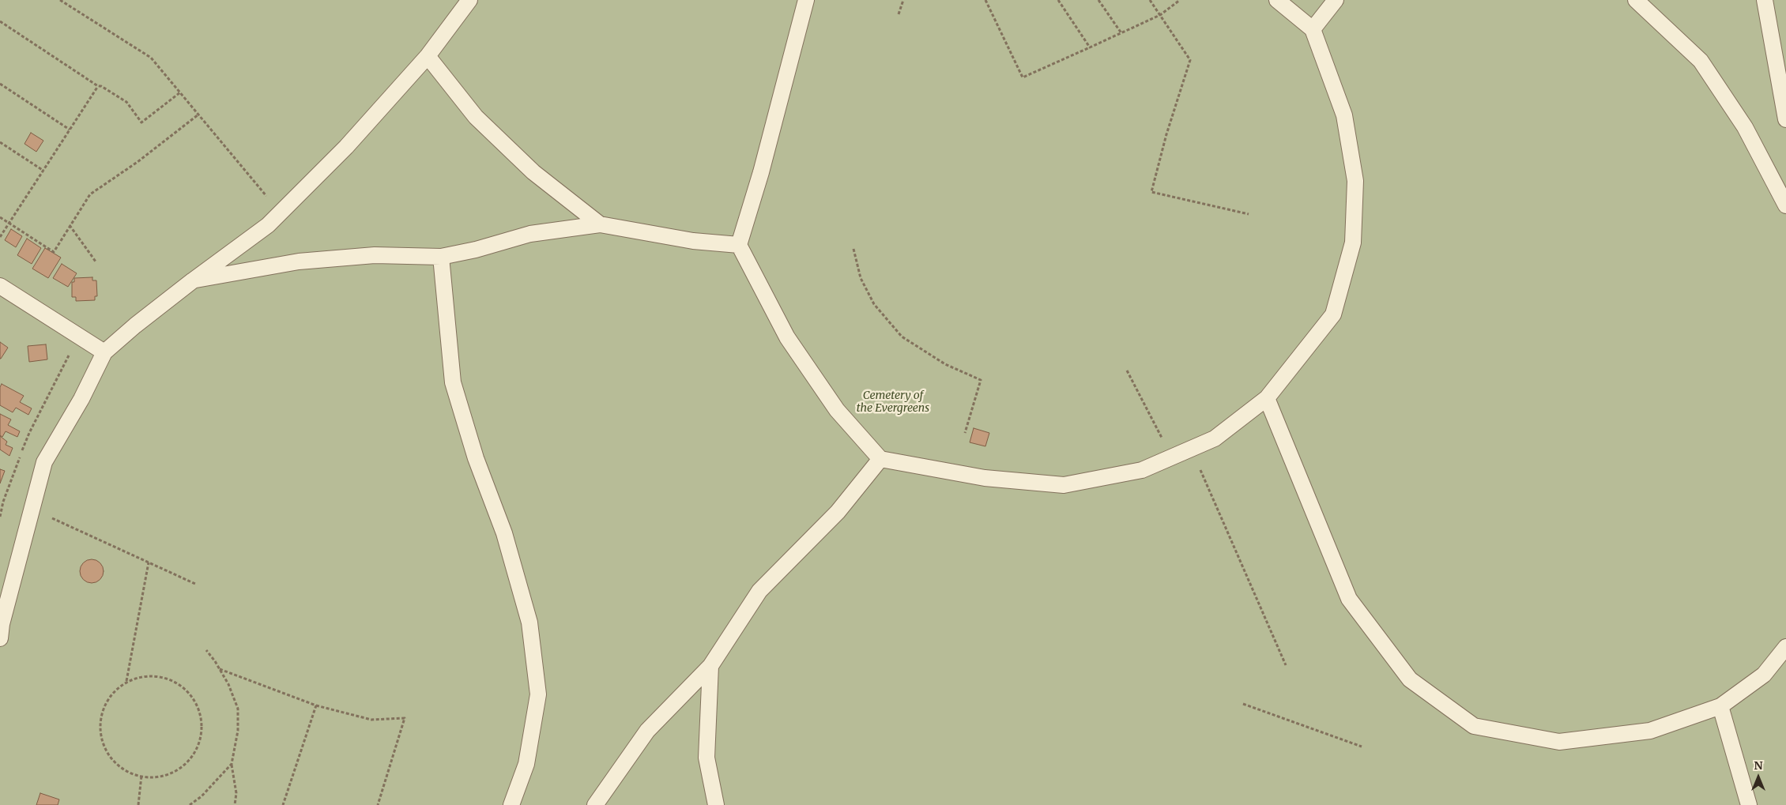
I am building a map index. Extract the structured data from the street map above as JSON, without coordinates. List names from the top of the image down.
{
  "parks": ["Cemetery of the Evergreens"],
  "north": "top"
}
